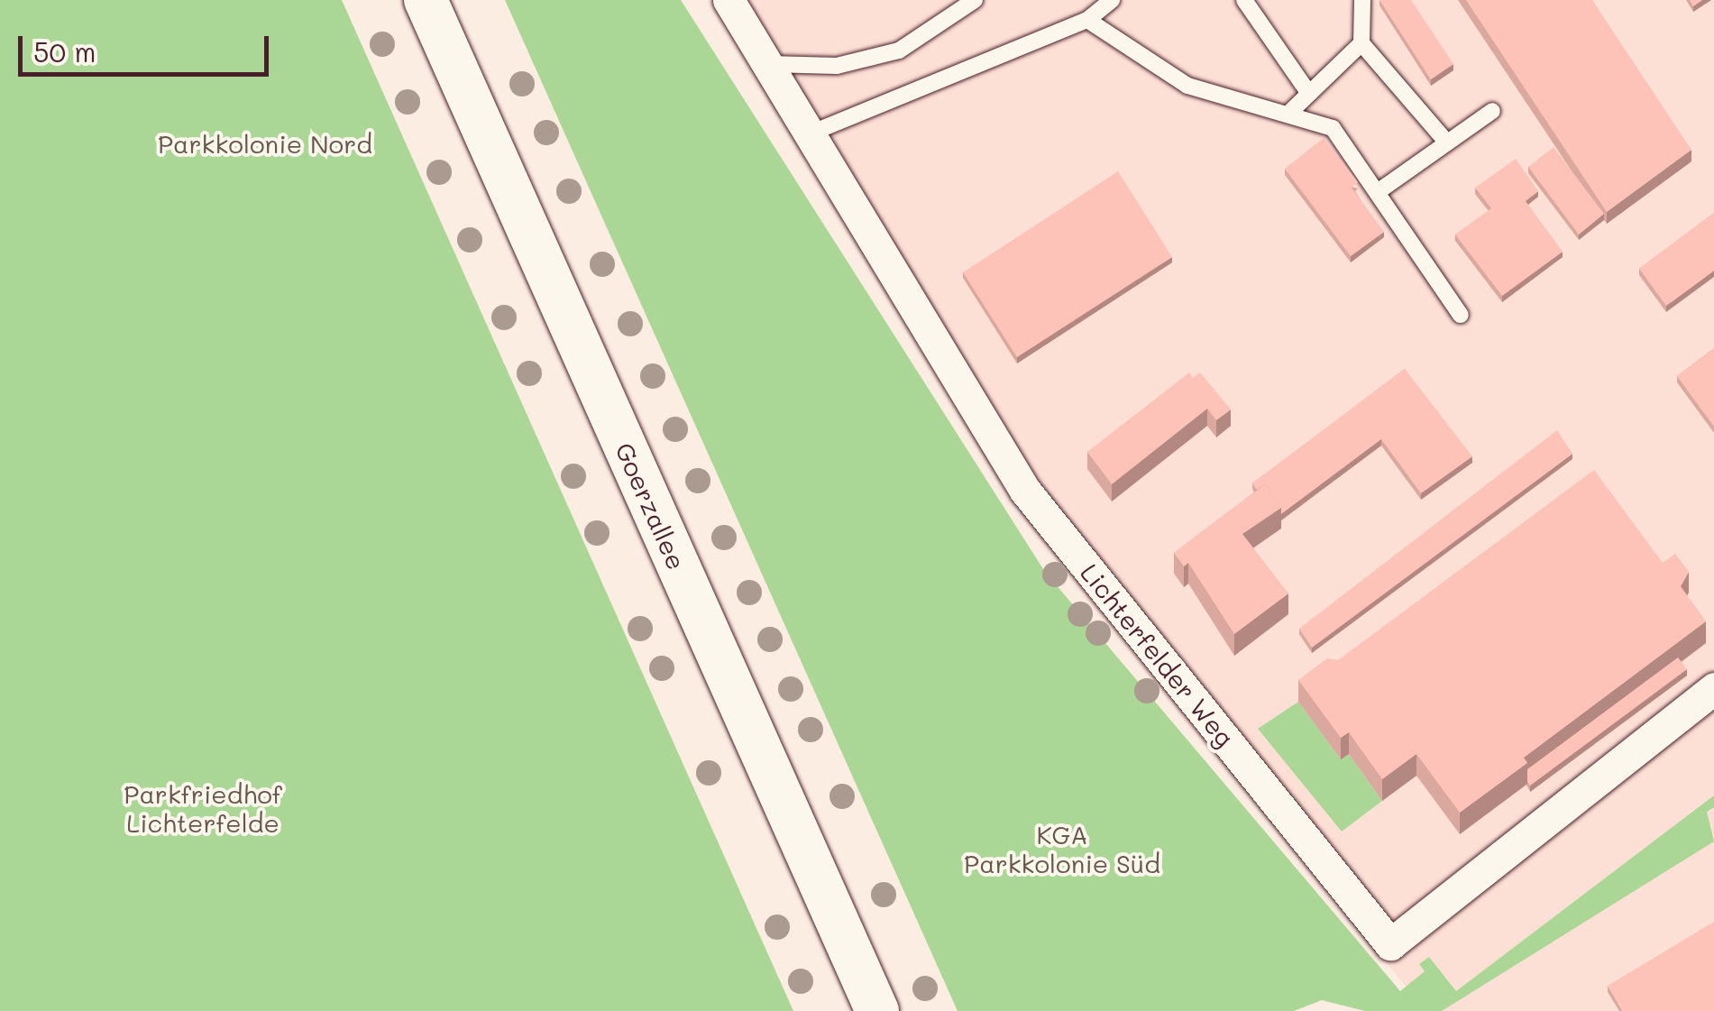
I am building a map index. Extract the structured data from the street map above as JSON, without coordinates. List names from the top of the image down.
{
  "streets": {
    "main road": ["Goerzallee"],
    "street": ["Lichterfelder Weg"]
  },
  "parks": ["Parkkolonie Nord", "Parkfriedhof Lichterfelde", "KGA Parkkolonie Süd"],
  "scale_bar": "50 m"
}
